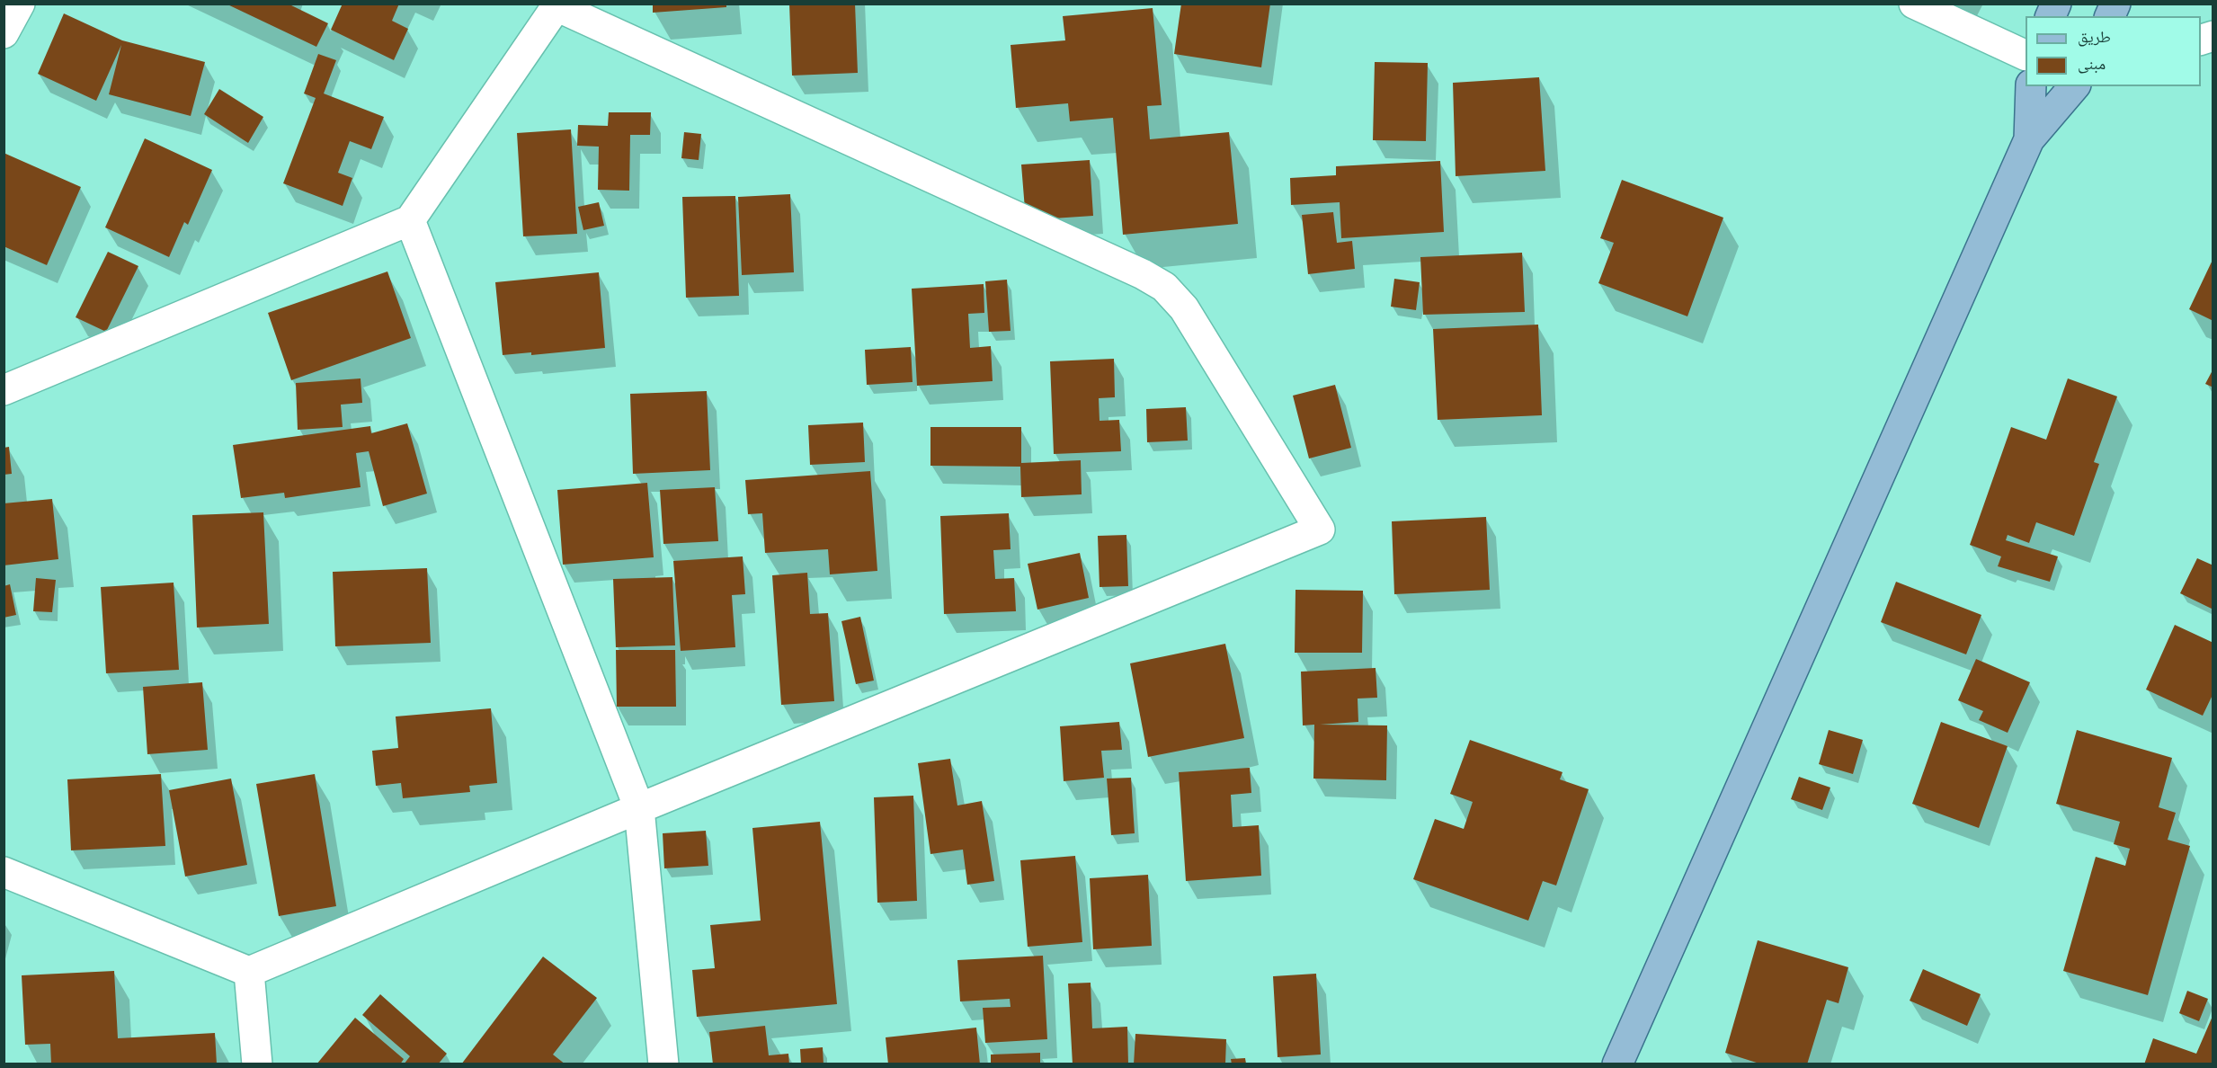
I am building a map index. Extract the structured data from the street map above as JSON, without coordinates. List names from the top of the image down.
{
  "legend": ["طريق", "مبنى"]
}
